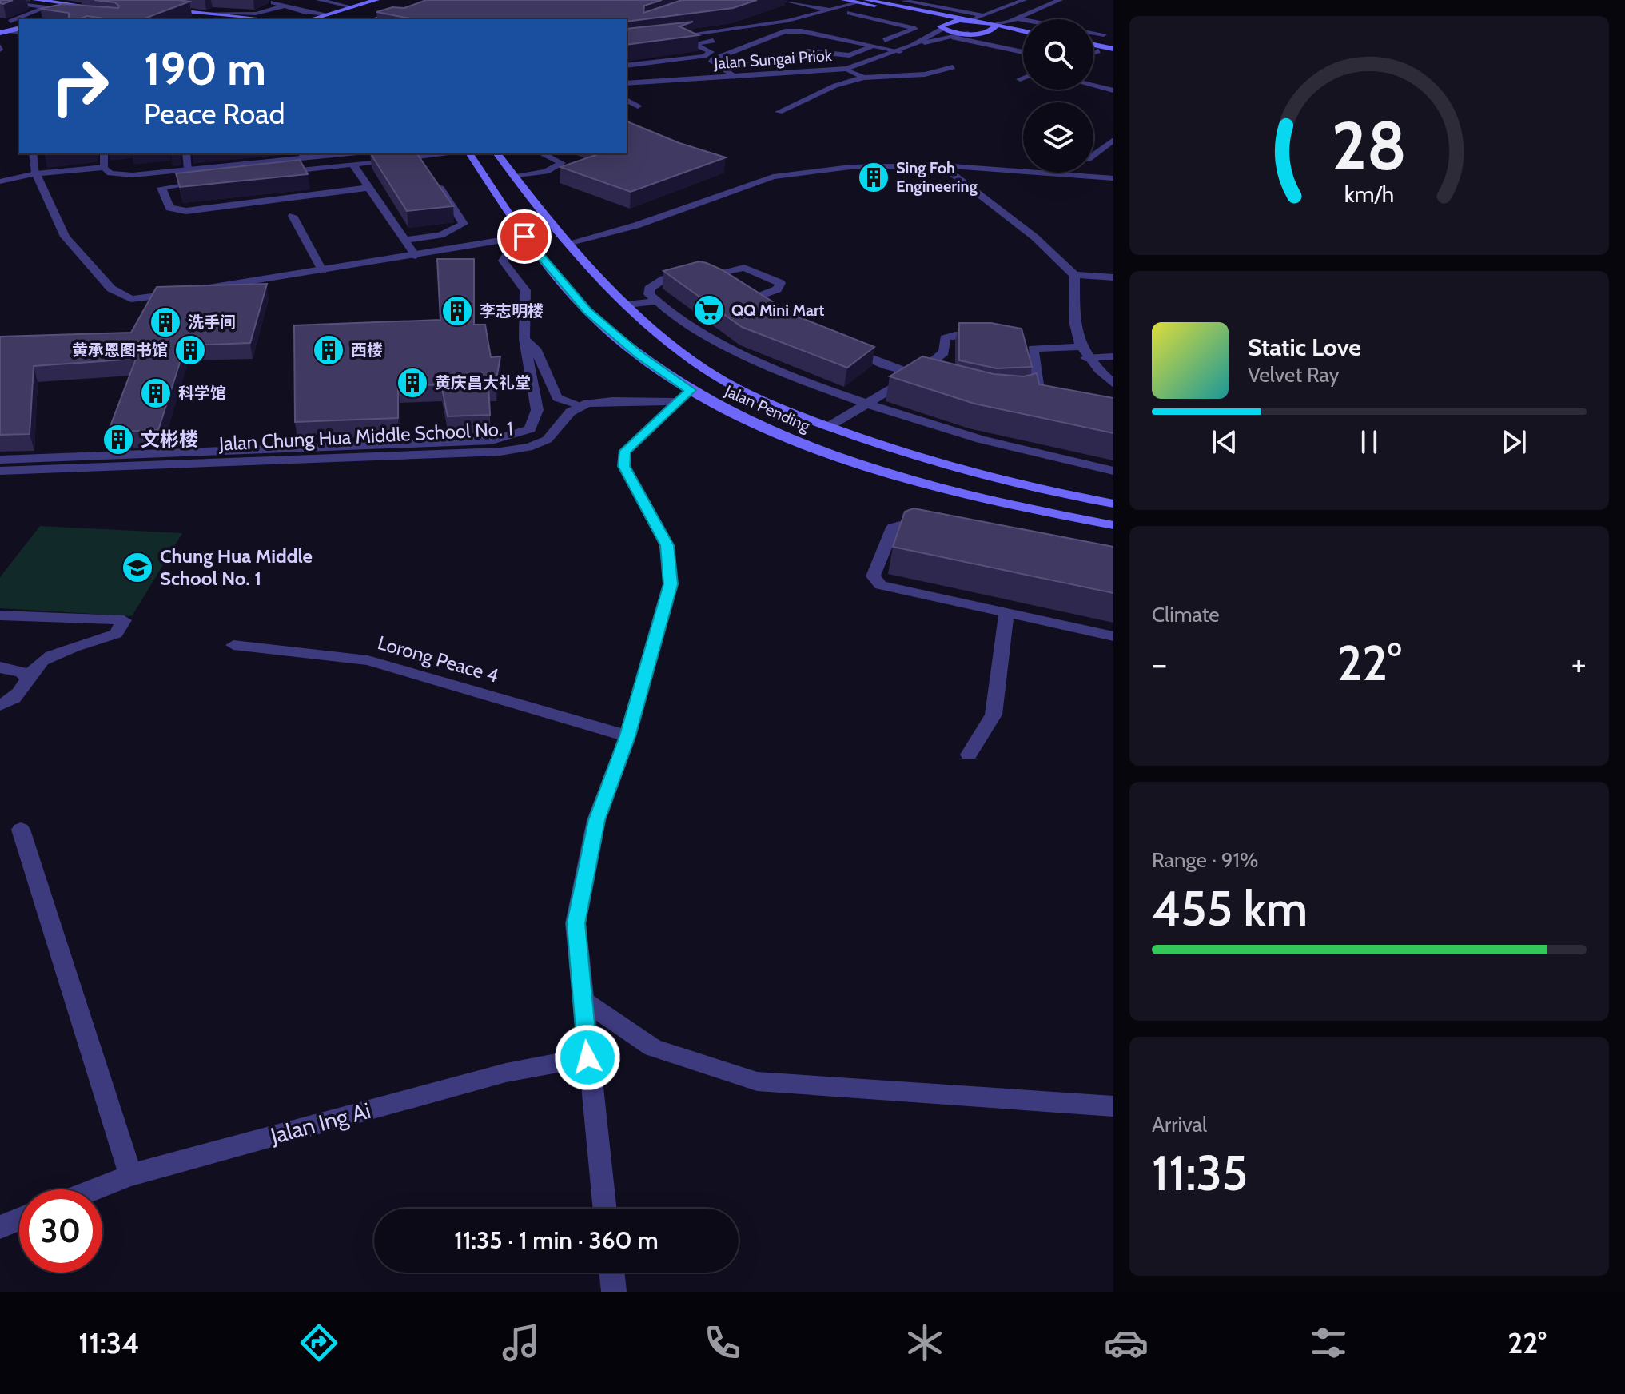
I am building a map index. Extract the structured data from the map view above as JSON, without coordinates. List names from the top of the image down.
{
  "streets": {
    "main road": ["Jalan Pending"],
    "street": [
      "Jalan Sungai Priok",
      "Jalan Chung Hua Middle School No. 1",
      "Lorong Peace 4",
      "Jalan Ing Ai"
    ]
  },
  "places": {
    "building": [
      "Sing Foh Engineering",
      "李志明楼",
      "洗手间",
      "黄承恩图书馆",
      "西楼",
      "黄庆昌大礼堂",
      "科学馆",
      "文彬楼"
    ],
    "supermarket": ["QQ Mini Mart"],
    "school or university": ["Chung Hua Middle School No. 1"]
  },
  "page": {
    "turn": ["190 m", "Peace Road"],
    "song": ["Static Love", "Velvet Ray"],
    "tile": [
      "Climate",
      ["Range · 91%", "455 km"],
      ["Arrival", "11:35"]
    ],
    "heat": ["−", "22°", "+"],
    "limit": "30",
    "trip": "11:35 · 1 min · 360 m",
    "tabs": ["11:34", "22°"],
    "gauge": ["28", "km/h"]
  }
}
